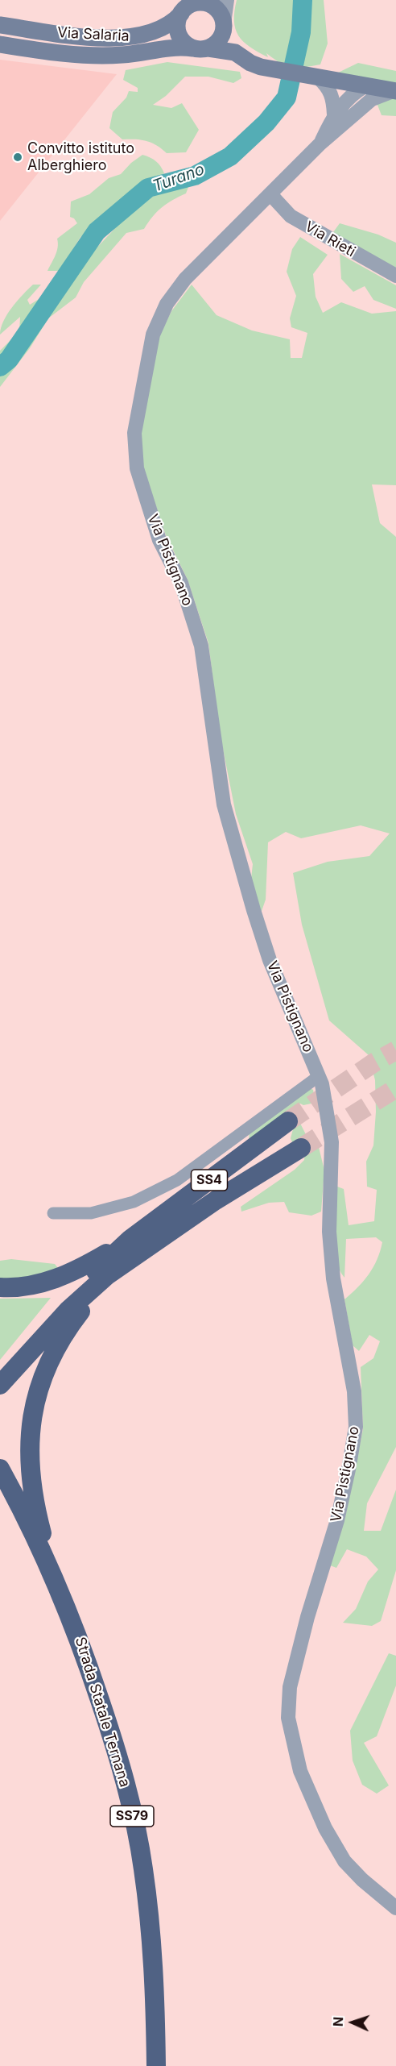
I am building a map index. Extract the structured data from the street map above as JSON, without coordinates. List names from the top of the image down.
{
  "streets": {
    "highway": ["SS4", "Strada Statale Ternana", "SS79"],
    "main road": ["Via Salaria"],
    "street": ["Via Rieti", "Via Pistignano"]
  },
  "crossings": [
    ["Via Rieti", "Via Pistignano"]
  ],
  "water": ["Turano"],
  "places": ["Convitto istituto Alberghiero"],
  "north": "left"
}
